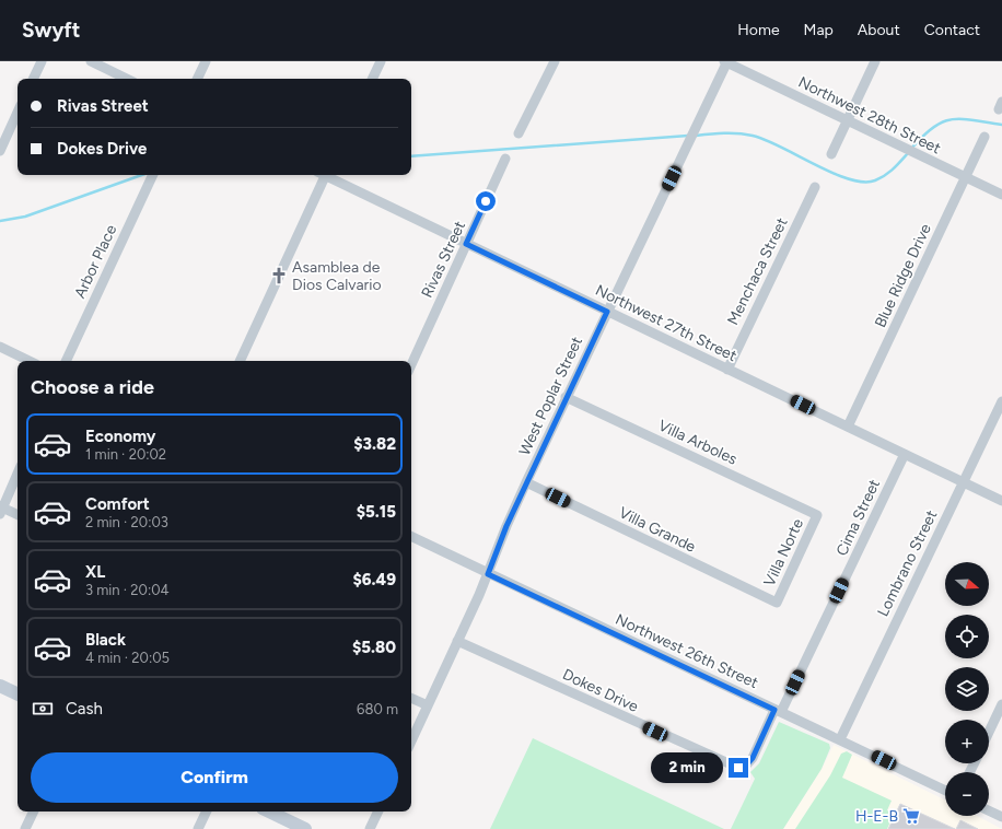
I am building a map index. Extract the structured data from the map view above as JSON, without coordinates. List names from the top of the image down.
{
  "streets": {
    "street": [
      "Northwest 28th Street",
      "Rivas Street",
      "Arbor Place",
      "Menchaca Street",
      "Blue Ridge Drive",
      "Northwest 27th Street",
      "West Poplar Street",
      "Villa Arboles",
      "Cima Street",
      "Villa Grande",
      "Villa Norte",
      "Lombrano Street",
      "Northwest 26th Street",
      "Dokes Drive"
    ]
  },
  "crossings": [
    ["Northwest 28th Street", "Blue Ridge Drive"],
    ["Northwest 28th Street", "West Poplar Street"],
    ["Rivas Street", "Northwest 27th Street"],
    ["Menchaca Street", "Northwest 27th Street"],
    ["Blue Ridge Drive", "Northwest 27th Street"],
    ["Northwest 27th Street", "West Poplar Street"],
    ["Northwest 27th Street", "Cima Street"],
    ["Northwest 27th Street", "Lombrano Street"],
    ["West Poplar Street", "Villa Arboles"],
    ["West Poplar Street", "Villa Grande"],
    ["West Poplar Street", "Northwest 26th Street"],
    ["West Poplar Street", "Dokes Drive"],
    ["Villa Arboles", "Villa Norte"],
    ["Cima Street", "Northwest 26th Street"],
    ["Cima Street", "Dokes Drive"],
    ["Villa Grande", "Villa Norte"],
    ["Lombrano Street", "Northwest 26th Street"],
    ["Northwest 26th Street", "Dokes Drive"]
  ],
  "places": {
    "church": ["Asamblea de Dios Calvario"],
    "supermarket": ["H-E-B"]
  },
  "north": "right",
  "page": {
    "header": "Swyft",
    "nav": [
      "Home",
      "Map",
      "About",
      "Contact"
    ],
    "banner": ["Rivas Street", "Dokes Drive"],
    "heading": "Choose a ride",
    "list": [
      {
        "name": "Economy",
        "note": "1 min · 20:02",
        "value": "$3.82"
      },
      {
        "name": "Comfort",
        "note": "2 min · 20:03",
        "value": "$5.15"
      },
      {
        "name": "XL",
        "note": "3 min · 20:04",
        "value": "$6.49"
      },
      {
        "name": "Black",
        "note": "4 min · 20:05",
        "value": "$5.80"
      }
    ],
    "map_buttons": ["+", "−"],
    "pay": ["Cash", "680 m"],
    "buttons": "Confirm",
    "bubble": "2 min"
  }
}
